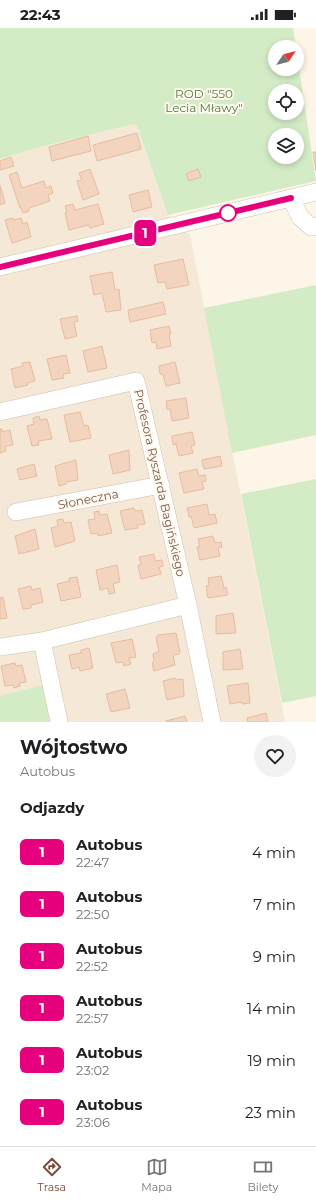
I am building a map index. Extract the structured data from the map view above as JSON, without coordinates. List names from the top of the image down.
{
  "streets": {
    "street": ["Profesora Ryszarda Bagińskiego", "Słoneczna"]
  },
  "crossings": [
    ["Profesora Ryszarda Bagińskiego", "Słoneczna"]
  ],
  "parks": ["ROD \"550 Lecia Mławy\""],
  "lines": ["bus line 1"],
  "north": "top right",
  "page": {
    "status": "22:43",
    "on_map": "1",
    "heading": [
      ["Wójtostwo", "Autobus"],
      "Odjazdy"
    ],
    "list": [
      {
        "mark": "1",
        "name": "Autobus",
        "note": "22:47",
        "value": "4 min"
      },
      {
        "mark": "1",
        "name": "Autobus",
        "note": "22:50",
        "value": "7 min"
      },
      {
        "mark": "1",
        "name": "Autobus",
        "note": "22:52",
        "value": "9 min"
      },
      {
        "mark": "1",
        "name": "Autobus",
        "note": "22:57",
        "value": "14 min"
      },
      {
        "mark": "1",
        "name": "Autobus",
        "note": "23:02",
        "value": "19 min"
      },
      {
        "mark": "1",
        "name": "Autobus",
        "note": "23:06",
        "value": "23 min"
      }
    ],
    "tabs": ["Trasa", "Mapa", "Bilety"]
  }
}
